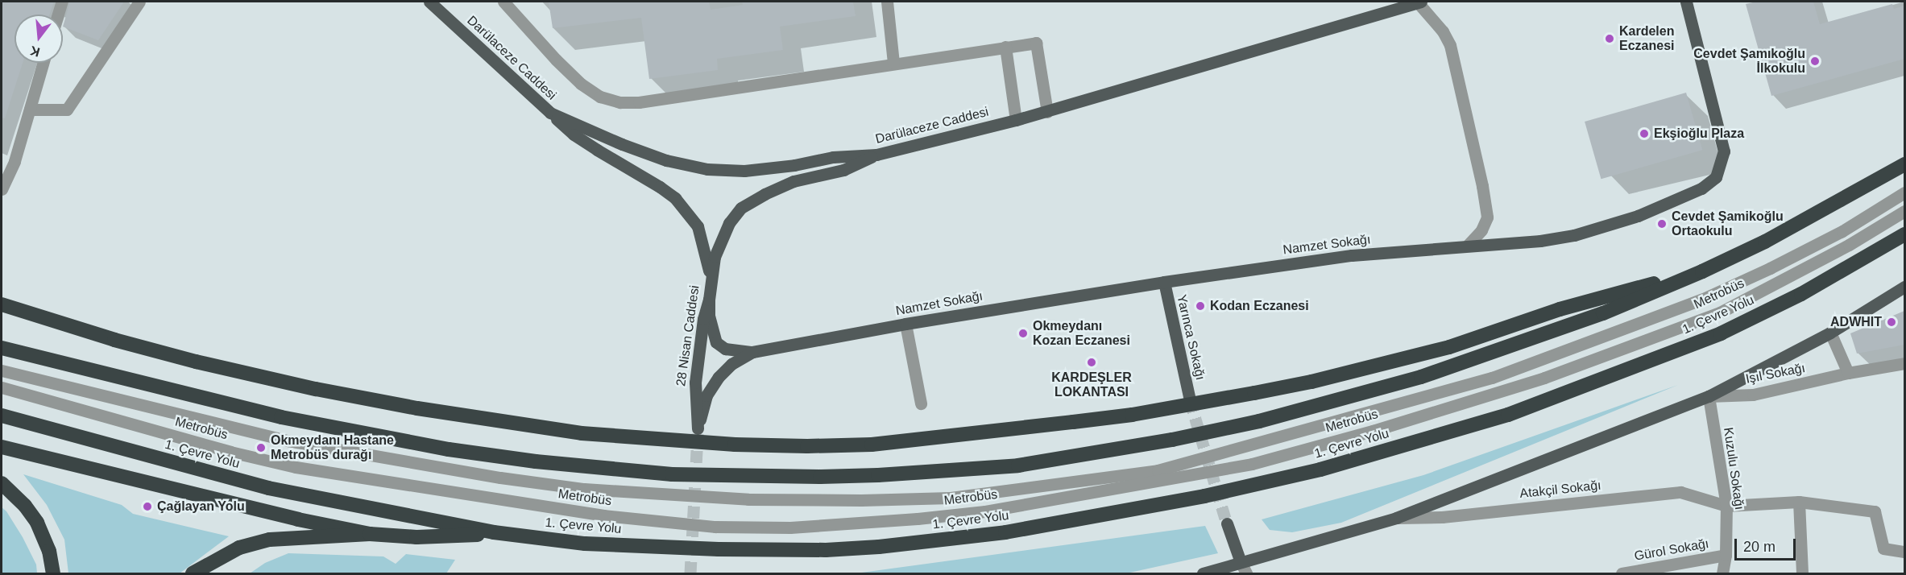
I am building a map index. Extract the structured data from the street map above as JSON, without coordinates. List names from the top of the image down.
{
  "streets": {
    "highway": ["1. Çevre Yolu"],
    "main road": [
      "Darülaceze Caddesi",
      "Namzet Sokağı",
      "28 Nisan Caddesi",
      "Yarınca Sokağı"
    ],
    "street": [
      "Metrobüs",
      "Işıl Sokağı",
      "Kuzulu Sokağı",
      "Atakçil Sokağı",
      "Gürol Sokağı"
    ]
  },
  "crossings": [
    ["Namzet Sokağı", "28 Nisan Caddesi"],
    ["Namzet Sokağı", "Yarınca Sokağı"],
    ["Işıl Sokağı", "Kuzulu Sokağı"],
    ["Kuzulu Sokağı", "Atakçil Sokağı"],
    ["Kuzulu Sokağı", "Gürol Sokağı"]
  ],
  "places": [
    "Kardelen Eczanesi",
    "Cevdet Şamıkoğlu İlkokulu",
    "Ekşioğlu Plaza",
    "Cevdet Şamikoğlu Ortaokulu",
    "Kodan Eczanesi",
    "ADWHIT",
    "Okmeydanı Kozan Eczanesi",
    "KARDEŞLER LOKANTASI",
    "Okmeydanı Hastane Metrobüs durağı",
    "Çağlayan Yolu"
  ],
  "scale_bar": "20 m",
  "north": "bottom"
}
